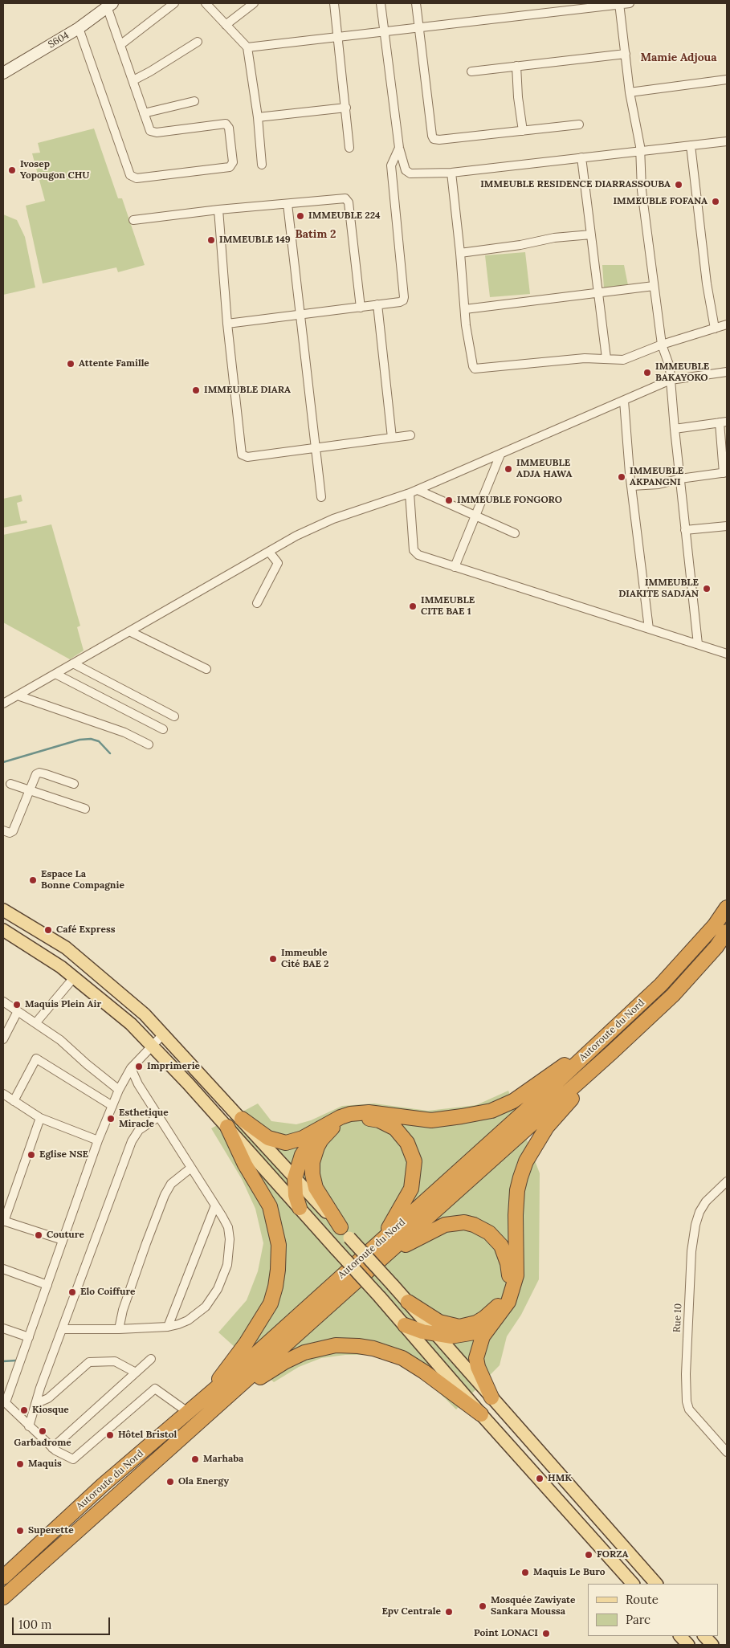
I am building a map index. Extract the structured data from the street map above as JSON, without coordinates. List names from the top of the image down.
{
  "streets": {
    "highway": ["Autoroute du Nord"],
    "street": ["S604", "Rue 10"]
  },
  "districts": ["Mamie Adjoua", "Batim 2"],
  "places": [
    "Ivosep Yopougon CHU",
    "IMMEUBLE RESIDENCE DIARRASSOUBA",
    "IMMEUBLE FOFANA",
    "IMMEUBLE 224",
    "IMMEUBLE 149",
    "Attente Famille",
    "IMMEUBLE BAKAYOKO",
    "IMMEUBLE DIARA",
    "IMMEUBLE ADJA HAWA",
    "IMMEUBLE AKPANGNI",
    "IMMEUBLE FONGORO",
    "IMMEUBLE DIAKITE SADJAN",
    "IMMEUBLE CITE BAE 1",
    "Espace La Bonne Compagnie",
    "Café Express",
    "Immeuble Cité BAE 2",
    "Maquis Plein Air",
    "Imprimerie",
    "Esthetique Miracle",
    "Eglise NSE",
    "Couture",
    "Elo Coiffure",
    "Kiosque",
    "Garbadrome",
    "Hôtel Bristol",
    "Marhaba",
    "Maquis",
    "HMK",
    "Ola Energy",
    "Superette",
    "FORZA",
    "Maquis Le Buro",
    "Mosquée Zawiyate Sankara Moussa",
    "Epv Centrale",
    "Point LONACI"
  ],
  "legend": ["Route", "Parc"],
  "scale_bar": "100 m"
}
